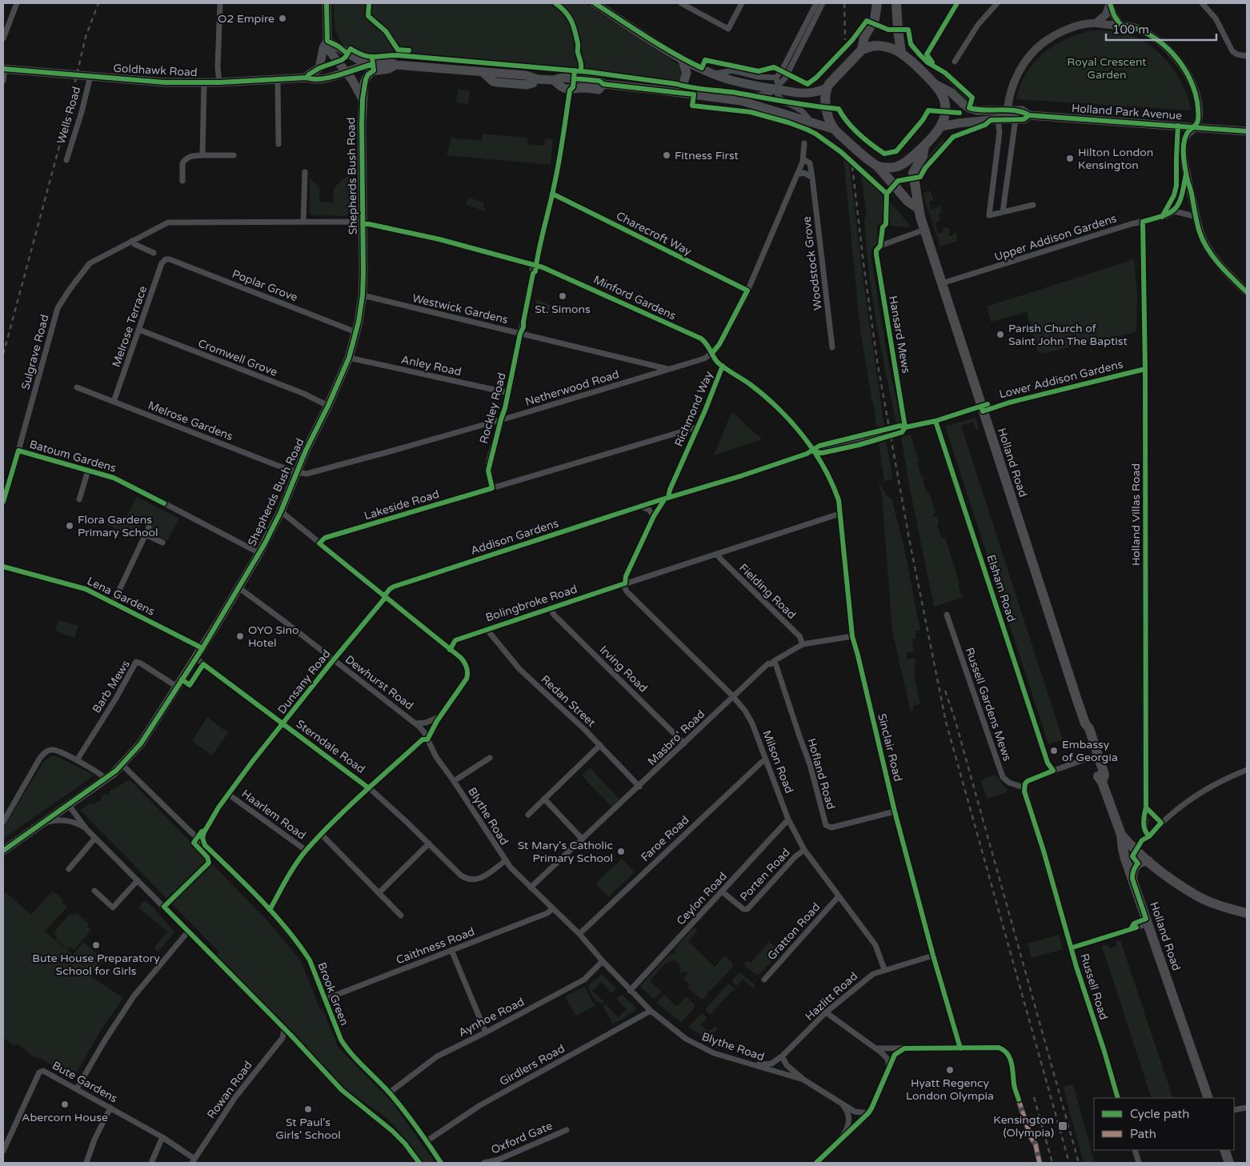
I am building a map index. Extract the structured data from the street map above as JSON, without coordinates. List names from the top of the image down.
{
  "streets": {
    "highway": ["Holland Road"],
    "main road": ["Goldhawk Road", "Holland Park Avenue", "Shepherds Bush Road"],
    "street": [
      "Wells Road",
      "Charecroft Way",
      "Upper Addison Gardens",
      "Woodstock Grove",
      "Poplar Grove",
      "Minford Gardens",
      "Westwick Gardens",
      "Melrose Terrace",
      "Hansard Mews",
      "Sulgrave Road",
      "Cromwell Grove",
      "Anley Road",
      "Lower Addison Gardens",
      "Netherwood Road",
      "Rockley Road",
      "Richmond Way",
      "Melrose Gardens",
      "Batoum Gardens",
      "Lakeside Road",
      "Holland Villas Road",
      "Addison Gardens",
      "Elsham Road",
      "Fielding Road",
      "Lena Gardens",
      "Bolingbroke Road",
      "Irving Road",
      "Dunsany Road",
      "Dewhurst Road",
      "Barb Mews",
      "Redan Street",
      "Russell Gardens Mews",
      "Masbro' Road",
      "Sterndale Road",
      "Sinclair Road",
      "Milson Road",
      "Hofland Road",
      "Haarlem Road",
      "Blythe Road",
      "Faroe Road",
      "Porten Road",
      "Ceylon Road",
      "Gratton Road",
      "Caithness Road",
      "Russell Road",
      "Brook Green",
      "Hazlitt Road",
      "Aynhoe Road",
      "Girdlers Road",
      "Bute Gardens",
      "Rowan Road",
      "Oxford Gate"
    ]
  },
  "crossings": [
    ["Goldhawk Road", "Wells Road"],
    ["Goldhawk Road", "Shepherds Bush Road"],
    ["Holland Park Avenue", "Holland Road"],
    ["Shepherds Bush Road", "Poplar Grove"],
    ["Shepherds Bush Road", "Minford Gardens"],
    ["Shepherds Bush Road", "Westwick Gardens"],
    ["Shepherds Bush Road", "Sulgrave Road"],
    ["Shepherds Bush Road", "Cromwell Grove"],
    ["Shepherds Bush Road", "Anley Road"],
    ["Shepherds Bush Road", "Netherwood Road"],
    ["Shepherds Bush Road", "Melrose Gardens"],
    ["Shepherds Bush Road", "Batoum Gardens"],
    ["Shepherds Bush Road", "Lena Gardens"],
    ["Shepherds Bush Road", "Dewhurst Road"],
    ["Shepherds Bush Road", "Barb Mews"],
    ["Shepherds Bush Road", "Sterndale Road"],
    ["Shepherds Bush Road", "Brook Green"],
    ["Charecroft Way", "Rockley Road"],
    ["Upper Addison Gardens", "Holland Road"],
    ["Upper Addison Gardens", "Holland Villas Road"],
    ["Poplar Grove", "Melrose Terrace"],
    ["Minford Gardens", "Sulgrave Road"],
    ["Minford Gardens", "Netherwood Road"],
    ["Minford Gardens", "Rockley Road"],
    ["Minford Gardens", "Richmond Way"],
    ["Westwick Gardens", "Netherwood Road"],
    ["Westwick Gardens", "Rockley Road"],
    ["Melrose Terrace", "Cromwell Grove"],
    ["Melrose Terrace", "Melrose Gardens"],
    ["Hansard Mews", "Lower Addison Gardens"],
    ["Hansard Mews", "Holland Road"],
    ["Sulgrave Road", "Batoum Gardens"],
    ["Anley Road", "Rockley Road"],
    ["Lower Addison Gardens", "Holland Road"],
    ["Lower Addison Gardens", "Holland Villas Road"],
    ["Lower Addison Gardens", "Addison Gardens"],
    ["Lower Addison Gardens", "Elsham Road"],
    ["Netherwood Road", "Rockley Road"],
    ["Netherwood Road", "Richmond Way"],
    ["Netherwood Road", "Melrose Gardens"],
    ["Rockley Road", "Lakeside Road"],
    ["Richmond Way", "Lakeside Road"],
    ["Richmond Way", "Addison Gardens"],
    ["Richmond Way", "Bolingbroke Road"],
    ["Richmond Way", "Sinclair Road"],
    ["Richmond Way", "Milson Road"],
    ["Addison Gardens", "Dunsany Road"],
    ["Addison Gardens", "Sinclair Road"],
    ["Fielding Road", "Bolingbroke Road"],
    ["Fielding Road", "Masbro' Road"],
    ["Bolingbroke Road", "Irving Road"],
    ["Bolingbroke Road", "Redan Street"],
    ["Bolingbroke Road", "Sinclair Road"],
    ["Bolingbroke Road", "Milson Road"],
    ["Irving Road", "Masbro' Road"],
    ["Dunsany Road", "Dewhurst Road"],
    ["Dunsany Road", "Sterndale Road"],
    ["Dunsany Road", "Haarlem Road"],
    ["Dunsany Road", "Brook Green"],
    ["Dewhurst Road", "Blythe Road"],
    ["Redan Street", "Masbro' Road"],
    ["Russell Gardens Mews", "Russell Road"],
    ["Masbro' Road", "Sinclair Road"],
    ["Masbro' Road", "Milson Road"],
    ["Masbro' Road", "Hofland Road"],
    ["Masbro' Road", "Blythe Road"],
    ["Sterndale Road", "Blythe Road"],
    ["Sinclair Road", "Hofland Road"],
    ["Sinclair Road", "Hazlitt Road"],
    ["Milson Road", "Faroe Road"],
    ["Milson Road", "Porten Road"],
    ["Milson Road", "Ceylon Road"],
    ["Milson Road", "Gratton Road"],
    ["Milson Road", "Hazlitt Road"],
    ["Blythe Road", "Faroe Road"],
    ["Blythe Road", "Ceylon Road"],
    ["Blythe Road", "Caithness Road"],
    ["Blythe Road", "Hazlitt Road"],
    ["Blythe Road", "Aynhoe Road"],
    ["Blythe Road", "Girdlers Road"],
    ["Porten Road", "Ceylon Road"],
    ["Caithness Road", "Brook Green"],
    ["Brook Green", "Aynhoe Road"],
    ["Brook Green", "Girdlers Road"],
    ["Bute Gardens", "Rowan Road"]
  ],
  "parks": ["Royal Crescent Garden"],
  "places": {
    "other": [
      "O2 Empire",
      "Fitness First",
      "Hilton London Kensington",
      "St. Simons",
      "Parish Church of Saint John The Baptist",
      "Flora Gardens Primary School",
      "OYO Sino Hotel",
      "Embassy of Georgia",
      "St Mary's Catholic Primary School",
      "Bute House Preparatory School for Girls",
      "Hyatt Regency London Olympia",
      "Abercorn House",
      "St Paul's Girls' School"
    ],
    "transit": ["Kensington (Olympia)"]
  },
  "legend": ["Cycle path", "Path"],
  "scale_bar": "100 m"
}
